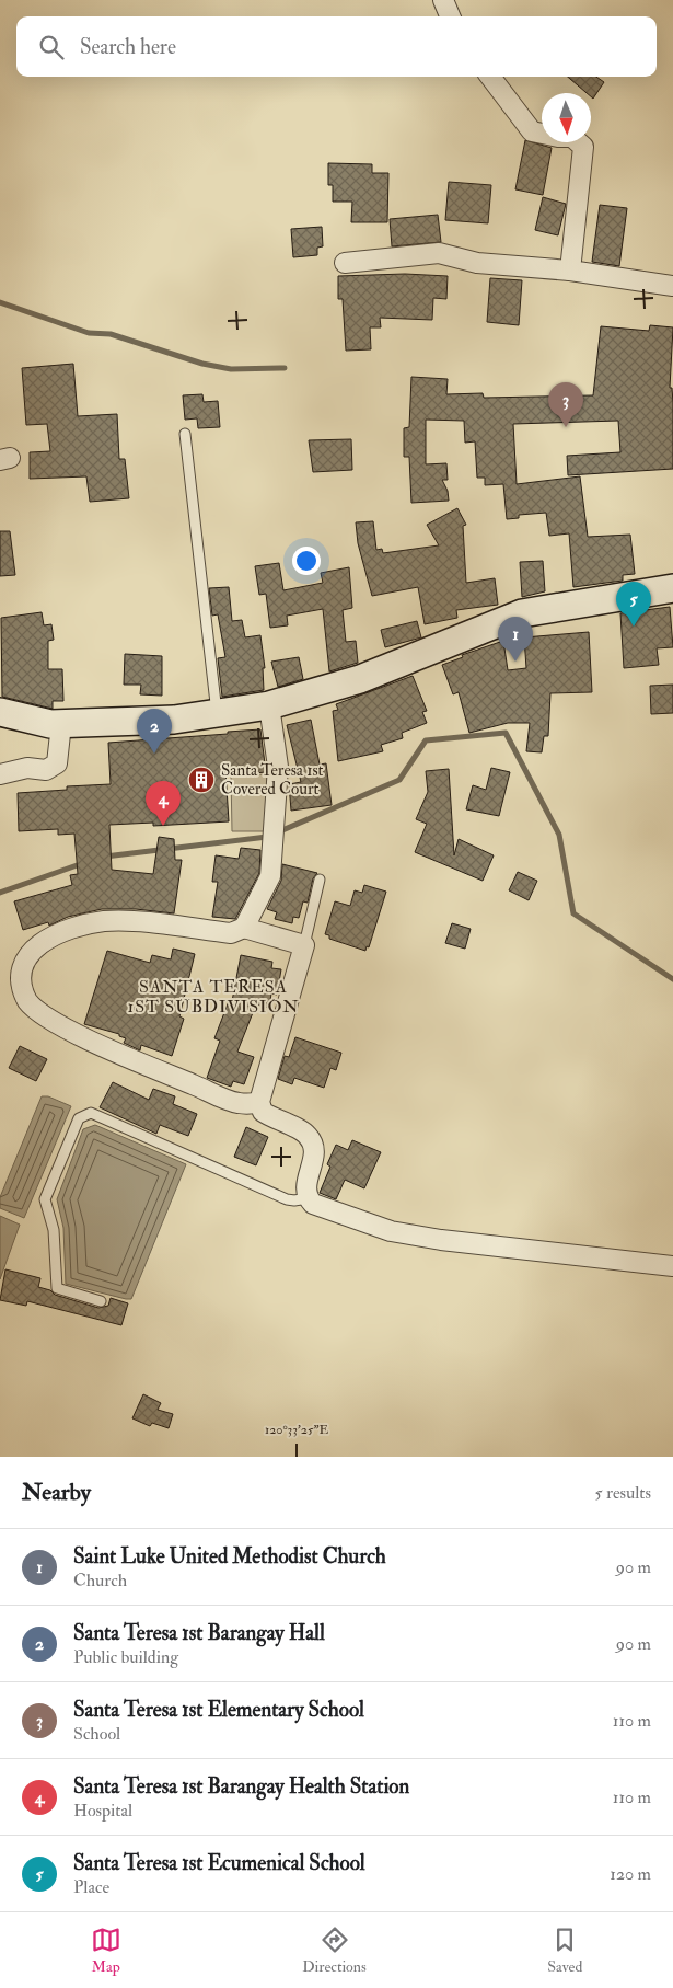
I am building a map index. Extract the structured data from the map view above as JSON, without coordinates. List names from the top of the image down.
{
  "districts": ["SANTA TERESA 1ST SUBDIVISION"],
  "places": {
    "building": ["Santa Teresa 1st Covered Court"]
  },
  "north": "bottom",
  "page": {
    "search": "Search here",
    "pins": [
      "3",
      "5",
      "1",
      "2",
      "4"
    ],
    "heading": ["Nearby", "5 results"],
    "list": [
      {
        "mark": "1",
        "name": "Saint Luke United Methodist Church",
        "note": "Church",
        "value": "90 m"
      },
      {
        "mark": "2",
        "name": "Santa Teresa 1st Barangay Hall",
        "note": "Public building",
        "value": "90 m"
      },
      {
        "mark": "3",
        "name": "Santa Teresa 1st Elementary School",
        "note": "School",
        "value": "110 m"
      },
      {
        "mark": "4",
        "name": "Santa Teresa 1st Barangay Health Station",
        "note": "Hospital",
        "value": "110 m"
      },
      {
        "mark": "5",
        "name": "Santa Teresa 1st Ecumenical School",
        "note": "Place",
        "value": "120 m"
      }
    ],
    "nav": ["Map", "Directions", "Saved"]
  },
  "coordinates": ["120°33'25\"E"]
}
